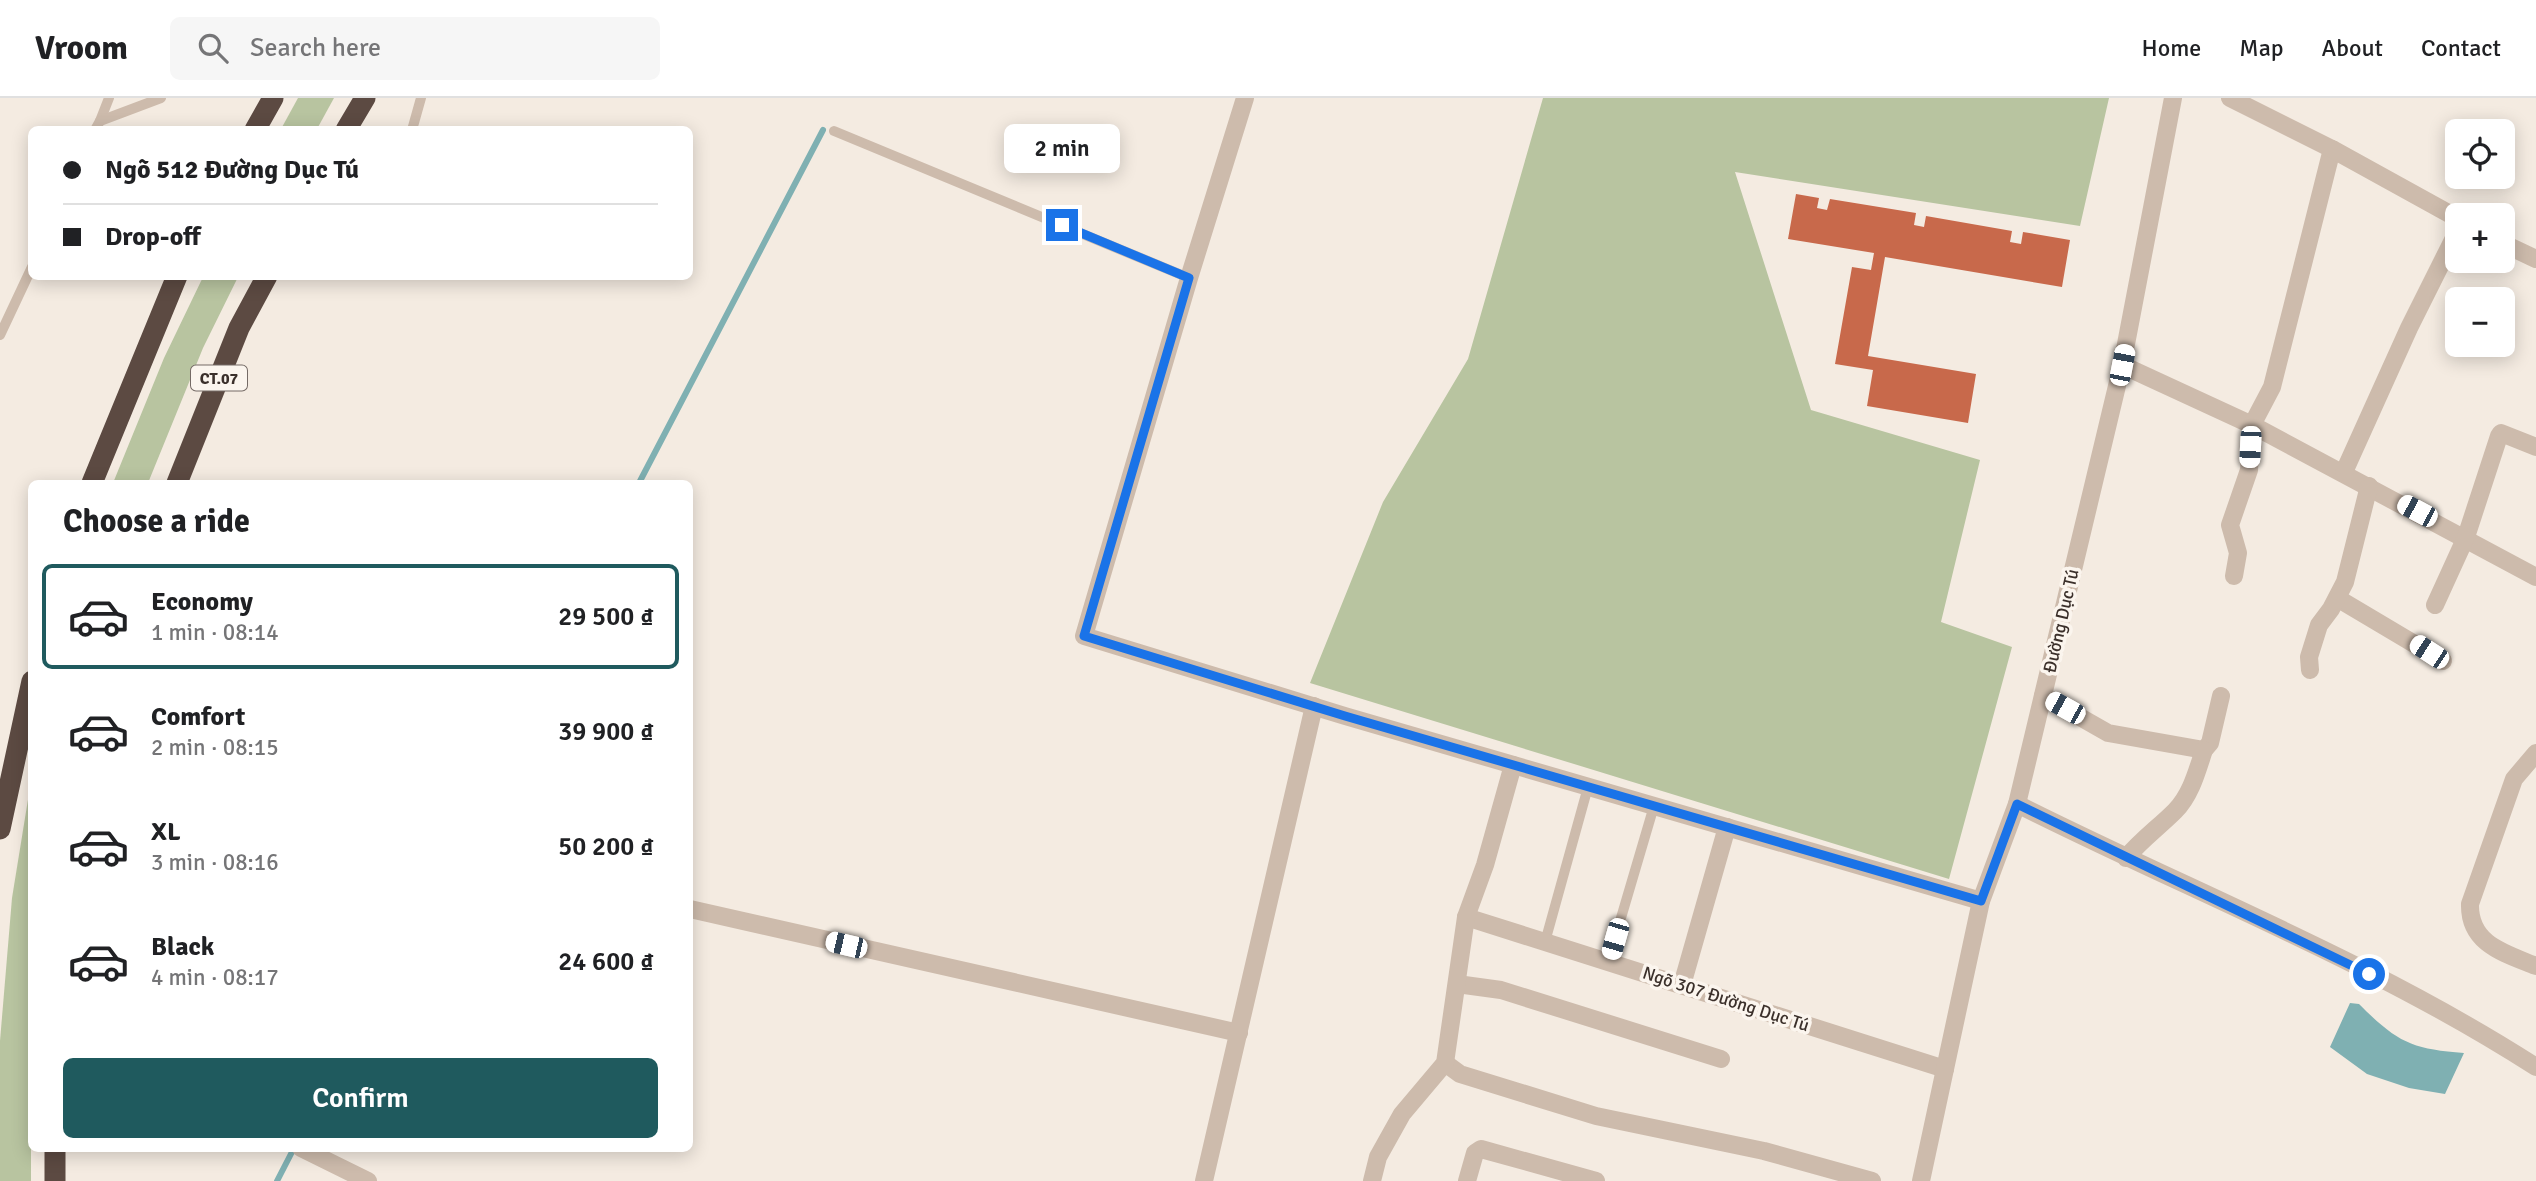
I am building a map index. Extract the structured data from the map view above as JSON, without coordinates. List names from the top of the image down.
{
  "streets": {
    "highway": ["CT.07"],
    "street": ["Đường Dục Tú", "Ngõ 307 Đường Dục Tú"]
  },
  "crossings": [
    ["Đường Dục Tú", "Ngõ 307 Đường Dục Tú"]
  ],
  "page": {
    "header": "Vroom",
    "search": "Search here",
    "nav": [
      "Home",
      "Map",
      "About",
      "Contact"
    ],
    "map_buttons": ["+", "−"],
    "bubble": "2 min",
    "banner": ["Ngõ 512 Đường Dục Tú", "Drop-off"],
    "heading": "Choose a ride",
    "list": [
      {
        "name": "Economy",
        "note": "1 min · 08:14",
        "value": "29 500 ₫"
      },
      {
        "name": "Comfort",
        "note": "2 min · 08:15",
        "value": "39 900 ₫"
      },
      {
        "name": "XL",
        "note": "3 min · 08:16",
        "value": "50 200 ₫"
      },
      {
        "name": "Black",
        "note": "4 min · 08:17",
        "value": "24 600 ₫"
      }
    ],
    "buttons": "Confirm"
  }
}
